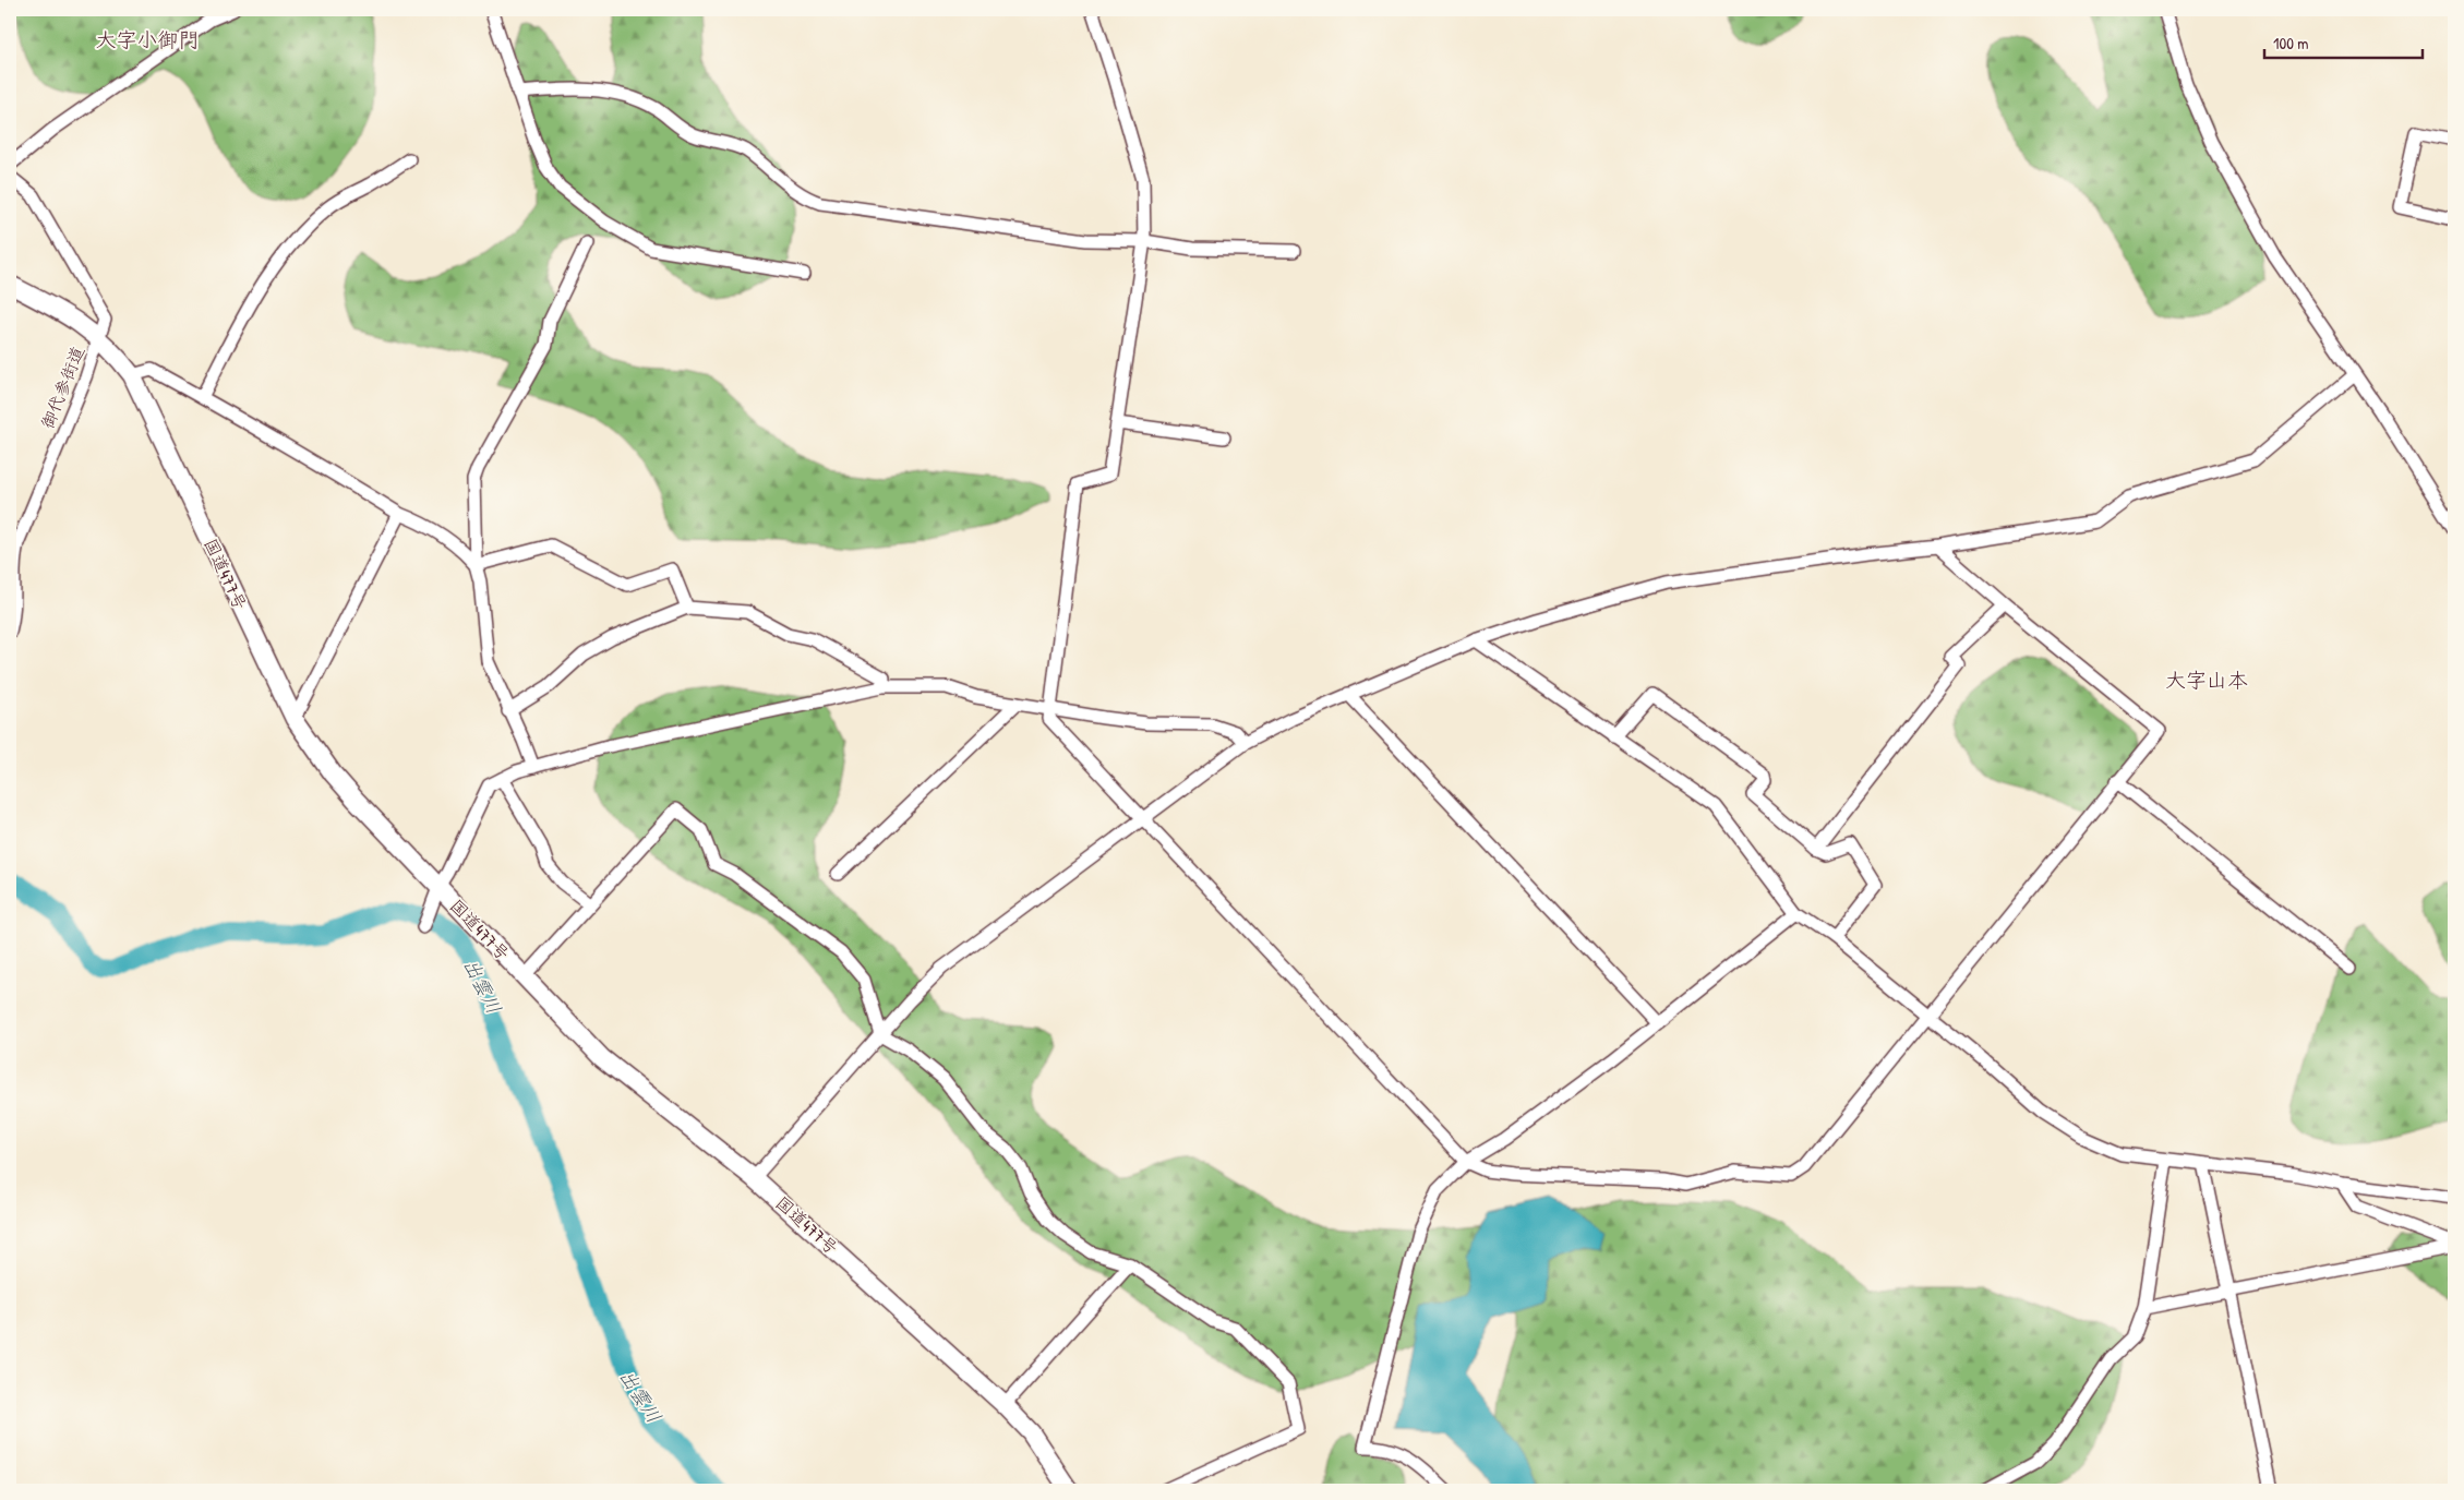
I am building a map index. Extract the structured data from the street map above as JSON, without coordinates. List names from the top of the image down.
{
  "streets": {
    "highway": ["国道477号"],
    "street": ["御代参街道"]
  },
  "crossings": [
    ["御代参街道", "国道477号"]
  ],
  "districts": ["大字小御門", "大字山本"],
  "water": ["出雲川"],
  "scale_bar": "100 m"
}
